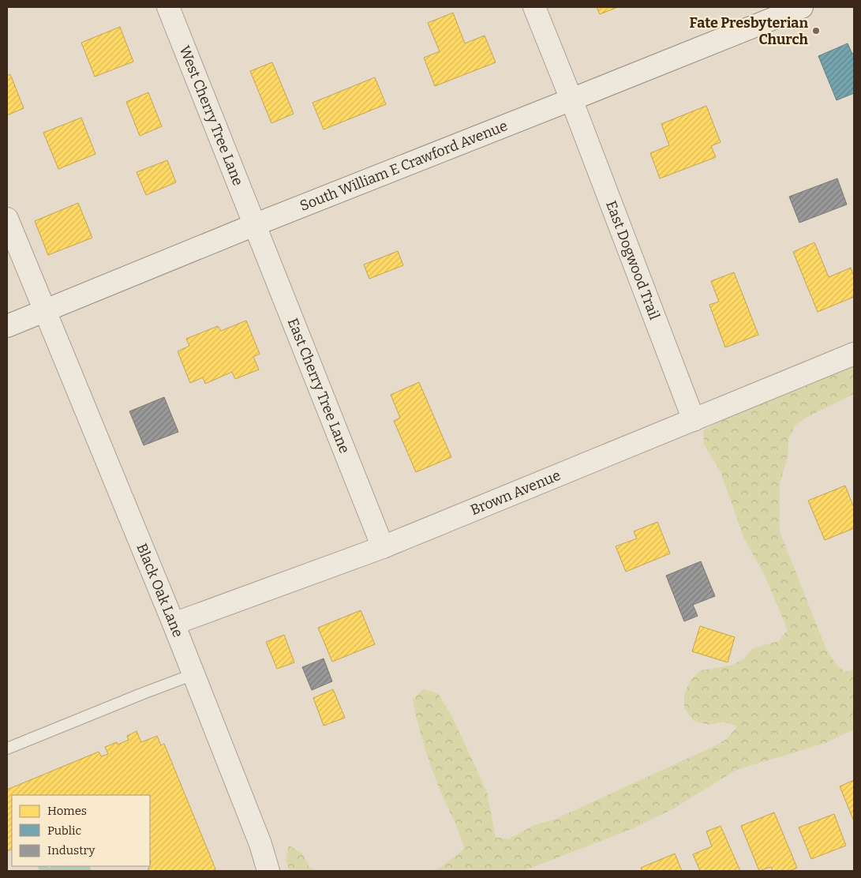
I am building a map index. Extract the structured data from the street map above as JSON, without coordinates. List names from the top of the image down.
{
  "streets": {
    "street": [
      "West Cherry Tree Lane",
      "South William E Crawford Avenue",
      "East Dogwood Trail",
      "East Cherry Tree Lane",
      "Brown Avenue",
      "Black Oak Lane"
    ]
  },
  "crossings": [
    ["West Cherry Tree Lane", "South William E Crawford Avenue"],
    ["West Cherry Tree Lane", "East Cherry Tree Lane"],
    ["South William E Crawford Avenue", "East Dogwood Trail"],
    ["South William E Crawford Avenue", "East Cherry Tree Lane"],
    ["South William E Crawford Avenue", "Black Oak Lane"],
    ["East Dogwood Trail", "Brown Avenue"],
    ["East Cherry Tree Lane", "Brown Avenue"],
    ["Brown Avenue", "Black Oak Lane"]
  ],
  "places": ["Fate Presbyterian Church"],
  "legend": ["Homes", "Public", "Industry"]
}
